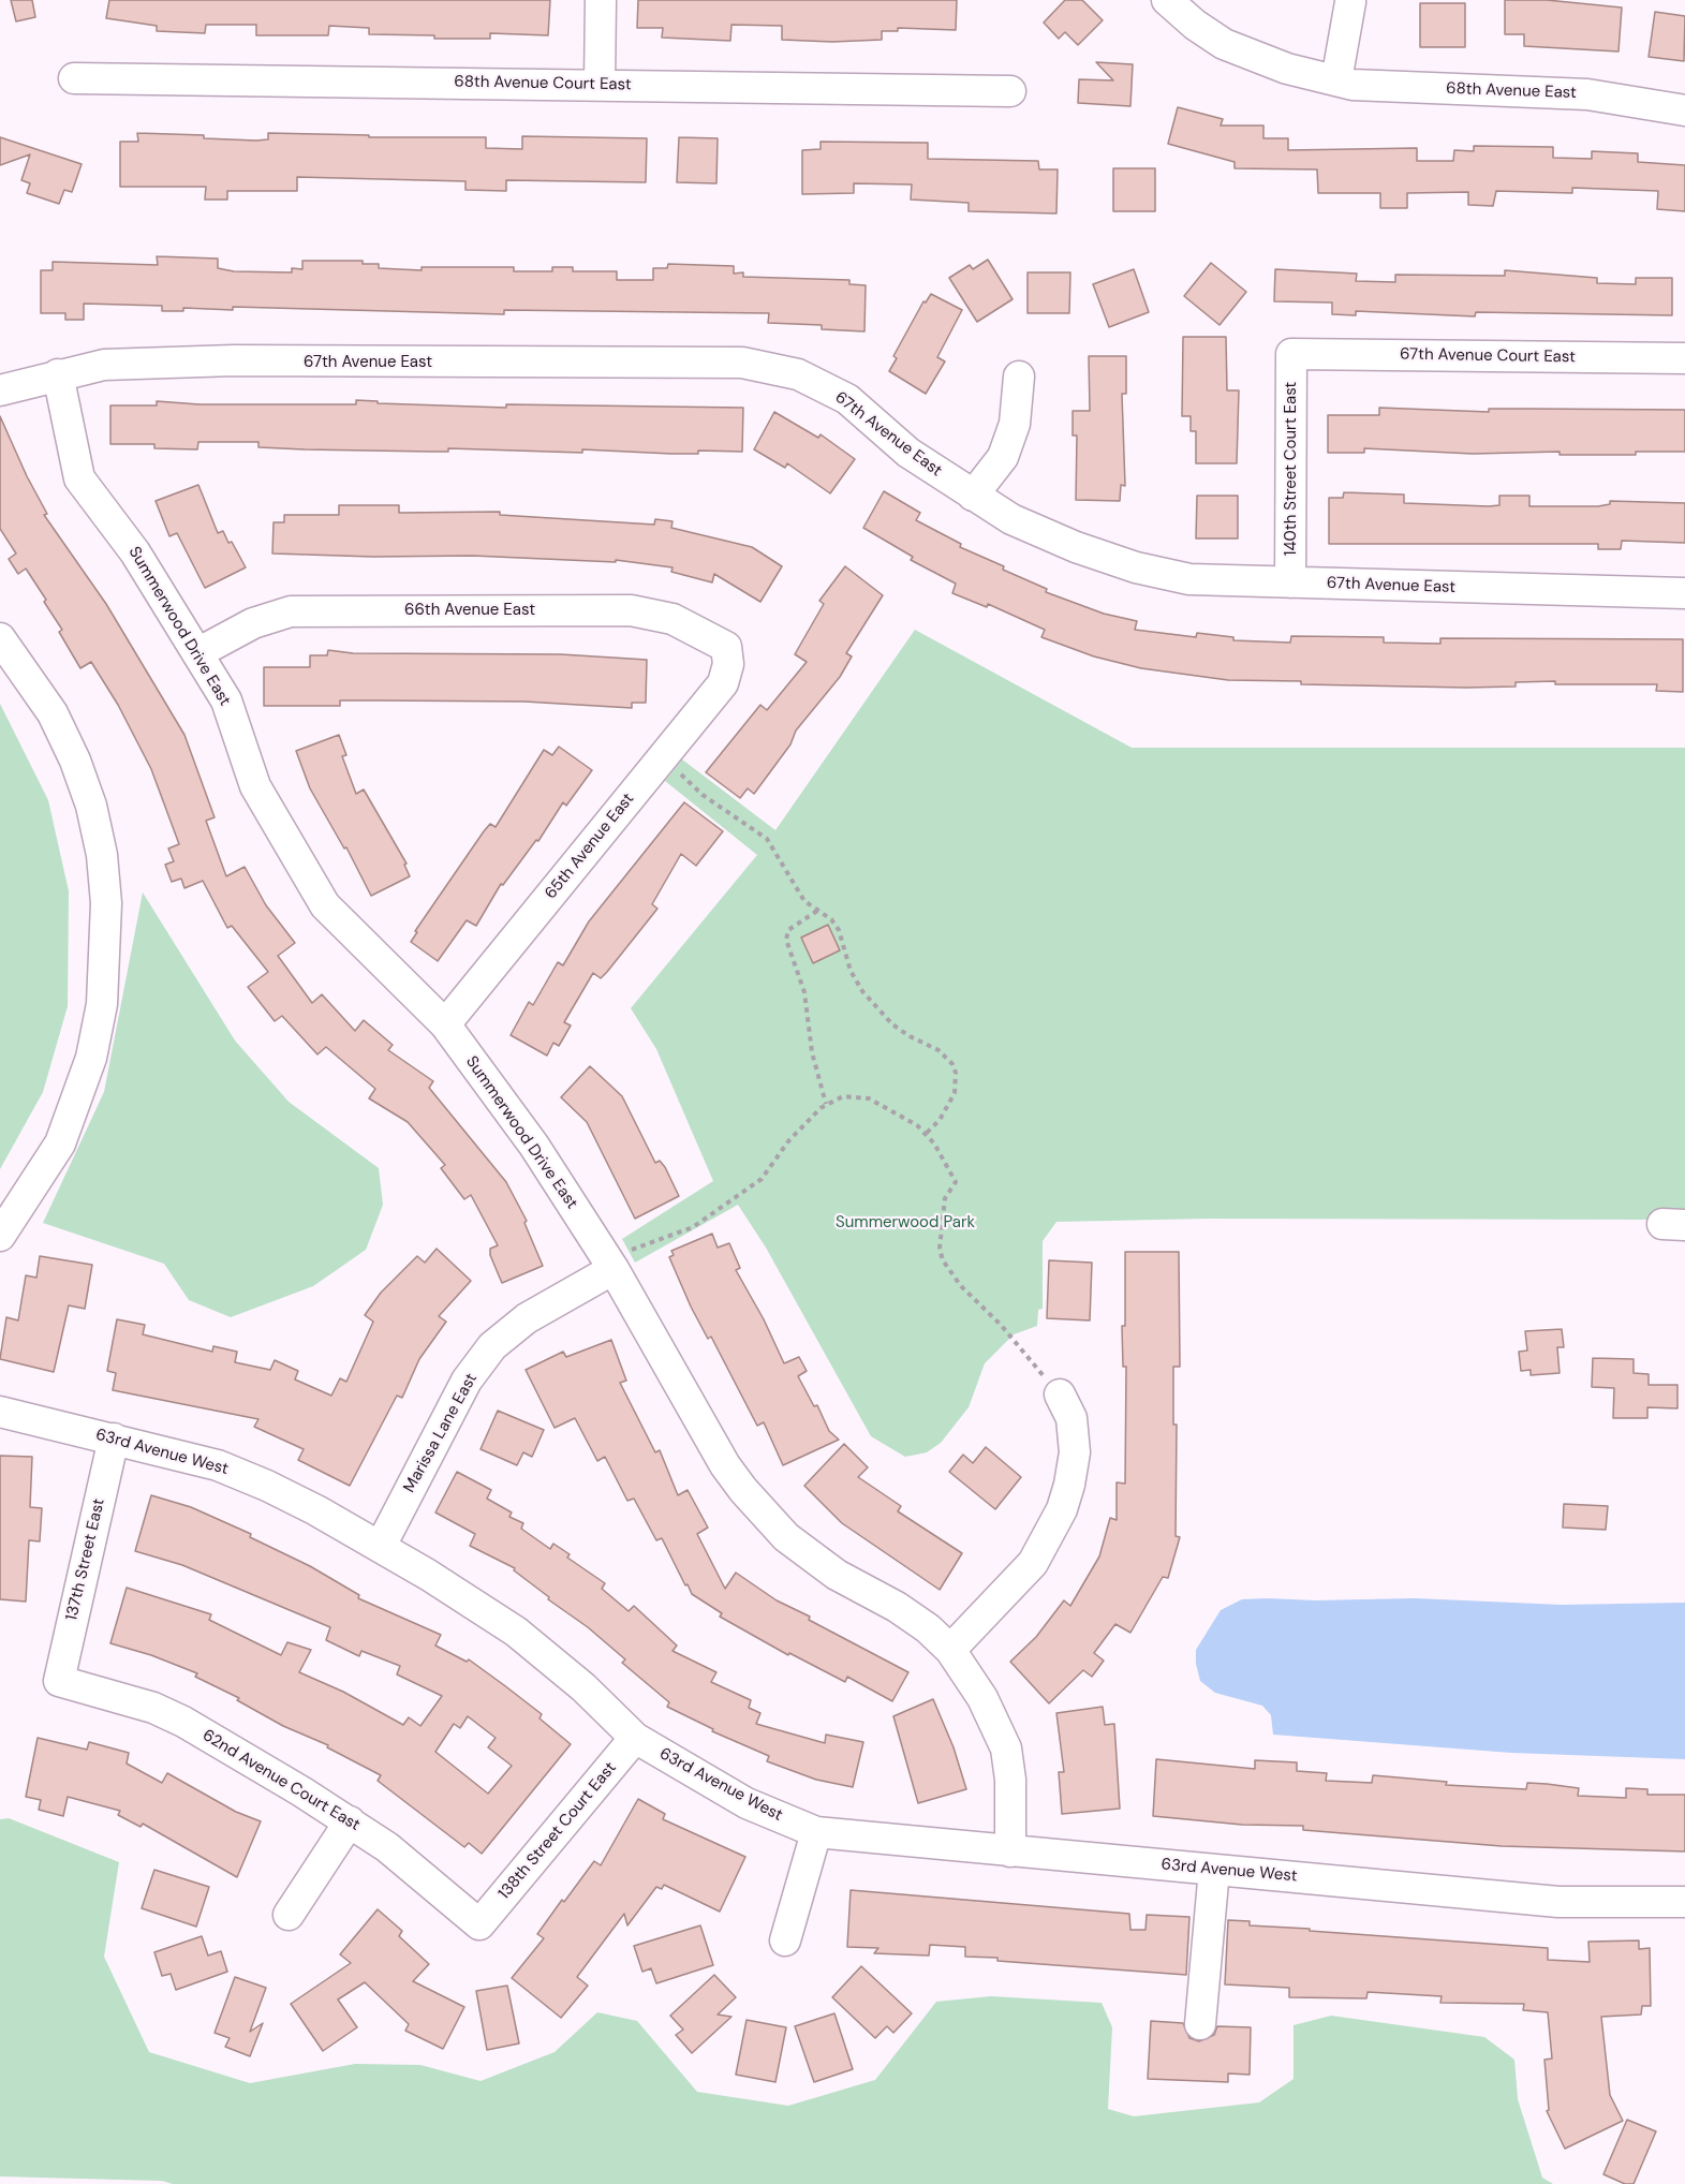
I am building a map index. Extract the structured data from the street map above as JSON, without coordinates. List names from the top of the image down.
{
  "streets": {
    "street": [
      "68th Avenue Court East",
      "68th Avenue East",
      "67th Avenue Court East",
      "67th Avenue East",
      "140th Street Court East",
      "66th Avenue East",
      "Summerwood Drive East",
      "65th Avenue East",
      "Marissa Lane East",
      "63rd Avenue West",
      "137th Street East",
      "62nd Avenue Court East",
      "138th Street Court East"
    ]
  },
  "crossings": [
    ["67th Avenue Court East", "140th Street Court East"],
    ["67th Avenue East", "140th Street Court East"],
    ["67th Avenue East", "Summerwood Drive East"],
    ["66th Avenue East", "Summerwood Drive East"],
    ["66th Avenue East", "65th Avenue East"],
    ["Summerwood Drive East", "65th Avenue East"],
    ["Summerwood Drive East", "Marissa Lane East"],
    ["Summerwood Drive East", "63rd Avenue West"],
    ["Marissa Lane East", "63rd Avenue West"],
    ["63rd Avenue West", "137th Street East"],
    ["63rd Avenue West", "138th Street Court East"],
    ["137th Street East", "62nd Avenue Court East"],
    ["62nd Avenue Court East", "138th Street Court East"]
  ],
  "parks": ["Summerwood Park"]
}
